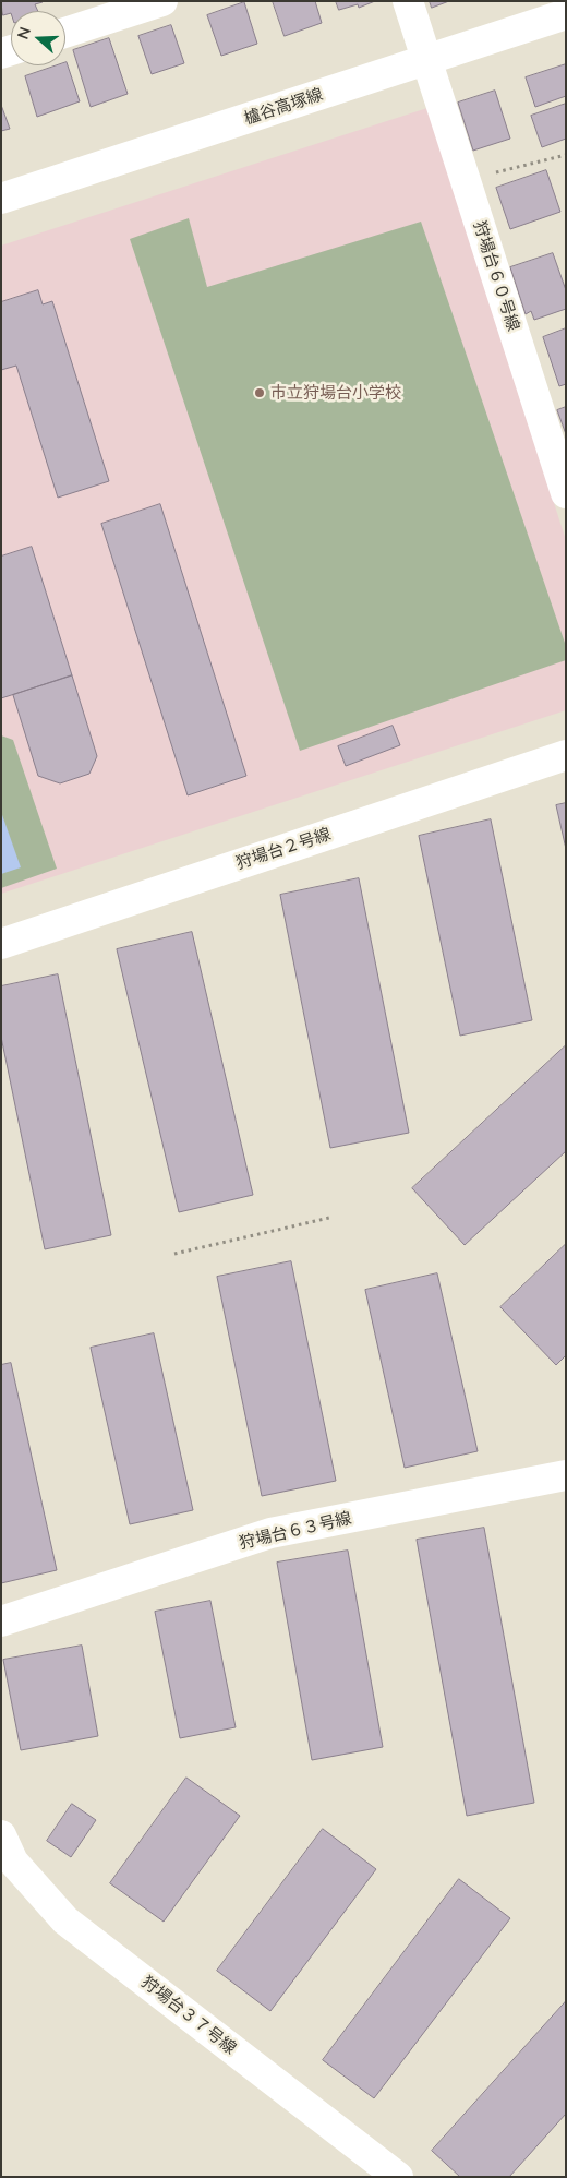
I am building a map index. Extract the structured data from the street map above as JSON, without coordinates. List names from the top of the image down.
{
  "streets": {
    "street": [
      "櫨谷高塚線",
      "狩場台６０号線",
      "狩場台２号線",
      "狩場台６３号線",
      "狩場台３７号線"
    ]
  },
  "crossings": [
    ["櫨谷高塚線", "狩場台６０号線"]
  ],
  "places": ["市立狩場台小学校"],
  "north": "left"
}
